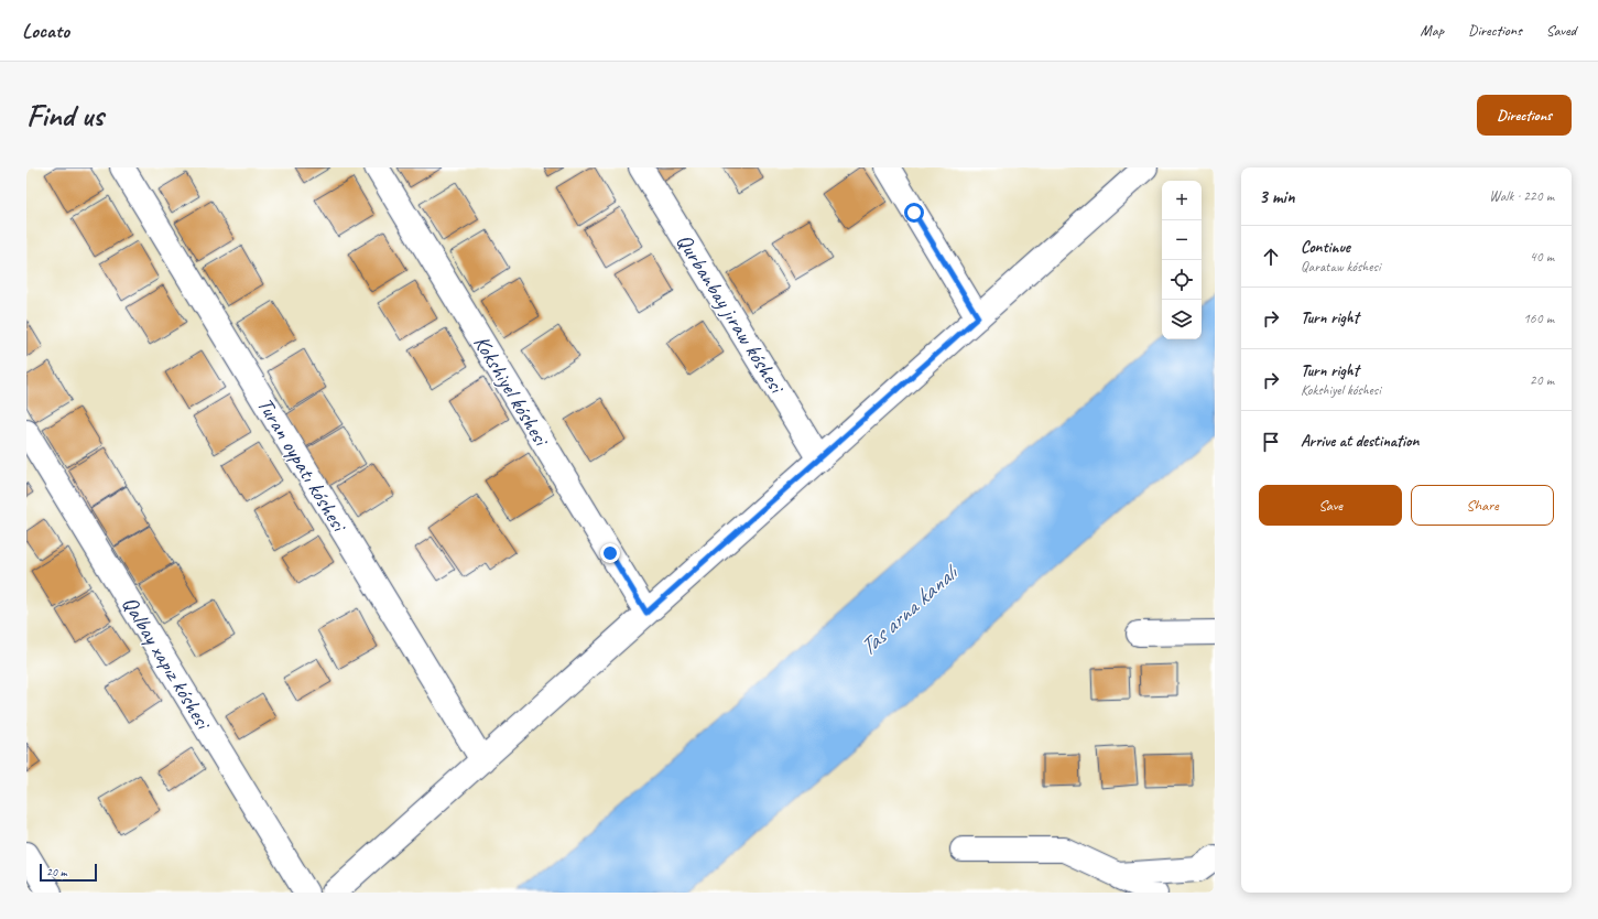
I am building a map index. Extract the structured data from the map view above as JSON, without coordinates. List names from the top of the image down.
{
  "streets": {
    "street": [
      "Qurbanbay jıraw kóshesi",
      "Kokshiyel kóshesi",
      "Turan oypatı kóshesi",
      "Qalbay xapız kóshesi"
    ]
  },
  "water": ["Tas arna kanalı"],
  "scale_bar": "20 m",
  "page": {
    "header": "Locato",
    "nav": ["Map", "Directions", "Saved"],
    "buttons": [
      "Directions",
      ["Save", "Share"]
    ],
    "title": "Find us",
    "heading": ["3 min", "Walk · 220 m"],
    "map_buttons": ["+", "−"],
    "list": [
      ["Continue", "Qarataw kóshesi", "40 m"],
      ["Turn right", "160 m"],
      ["Turn right", "Kokshiyel kóshesi", "20 m"],
      "Arrive at destination"
    ],
    "scale": "20 m"
  }
}
